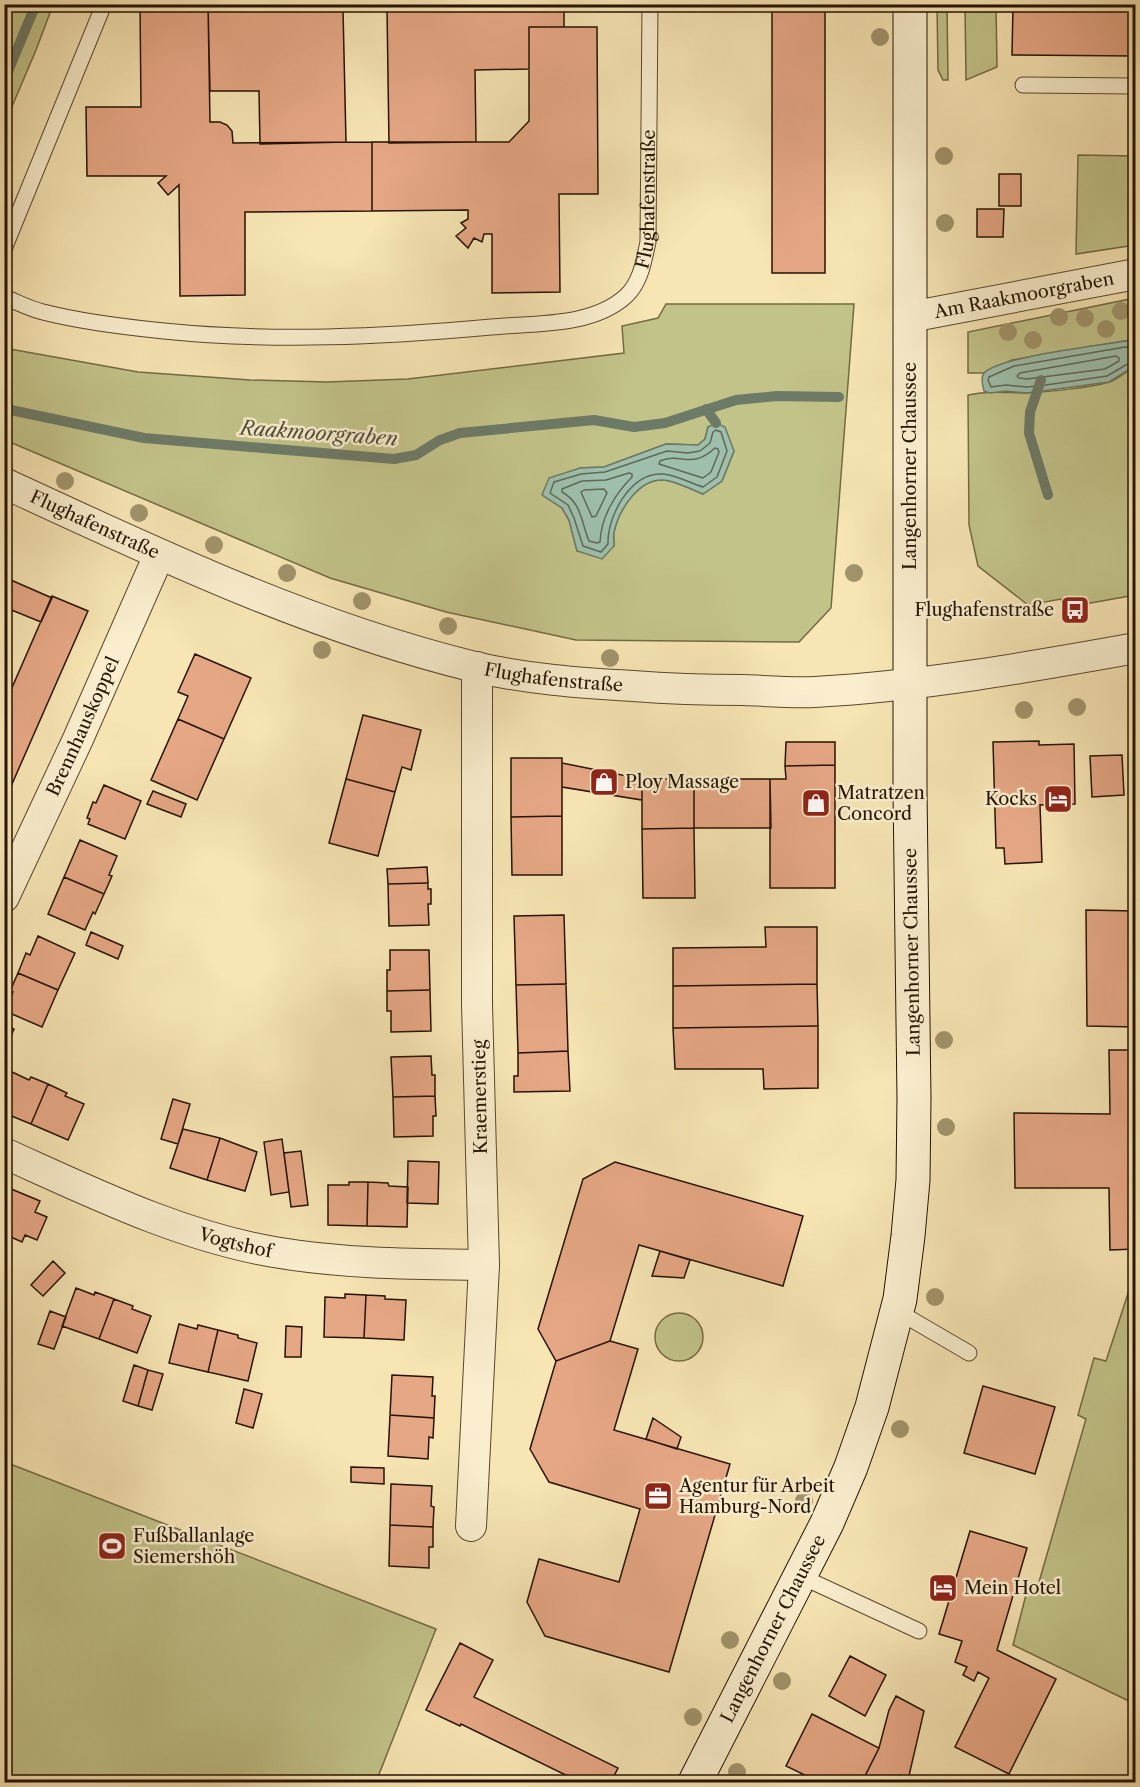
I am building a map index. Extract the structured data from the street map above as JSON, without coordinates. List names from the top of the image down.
{
  "streets": {
    "main road": ["Langenhorner Chaussee"],
    "street": [
      "Flughafenstraße",
      "Am Raakmoorgraben",
      "Brennhauskoppel",
      "Kraemerstieg",
      "Vogtshof"
    ]
  },
  "crossings": [
    ["Flughafenstraße", "Langenhorner Chaussee"],
    ["Flughafenstraße", "Brennhauskoppel"],
    ["Flughafenstraße", "Kraemerstieg"],
    ["Am Raakmoorgraben", "Langenhorner Chaussee"],
    ["Kraemerstieg", "Vogtshof"]
  ],
  "water": ["Raakmoorgraben"],
  "places": {
    "bus stop": ["Flughafenstraße"],
    "shop": ["Ploy Massage", "Matratzen Concord"],
    "hotel": ["Kocks", "Mein Hotel"],
    "office": ["Agentur für Arbeit Hamburg-Nord"],
    "sports": ["Fußballanlage Siemershöh"]
  }
}
